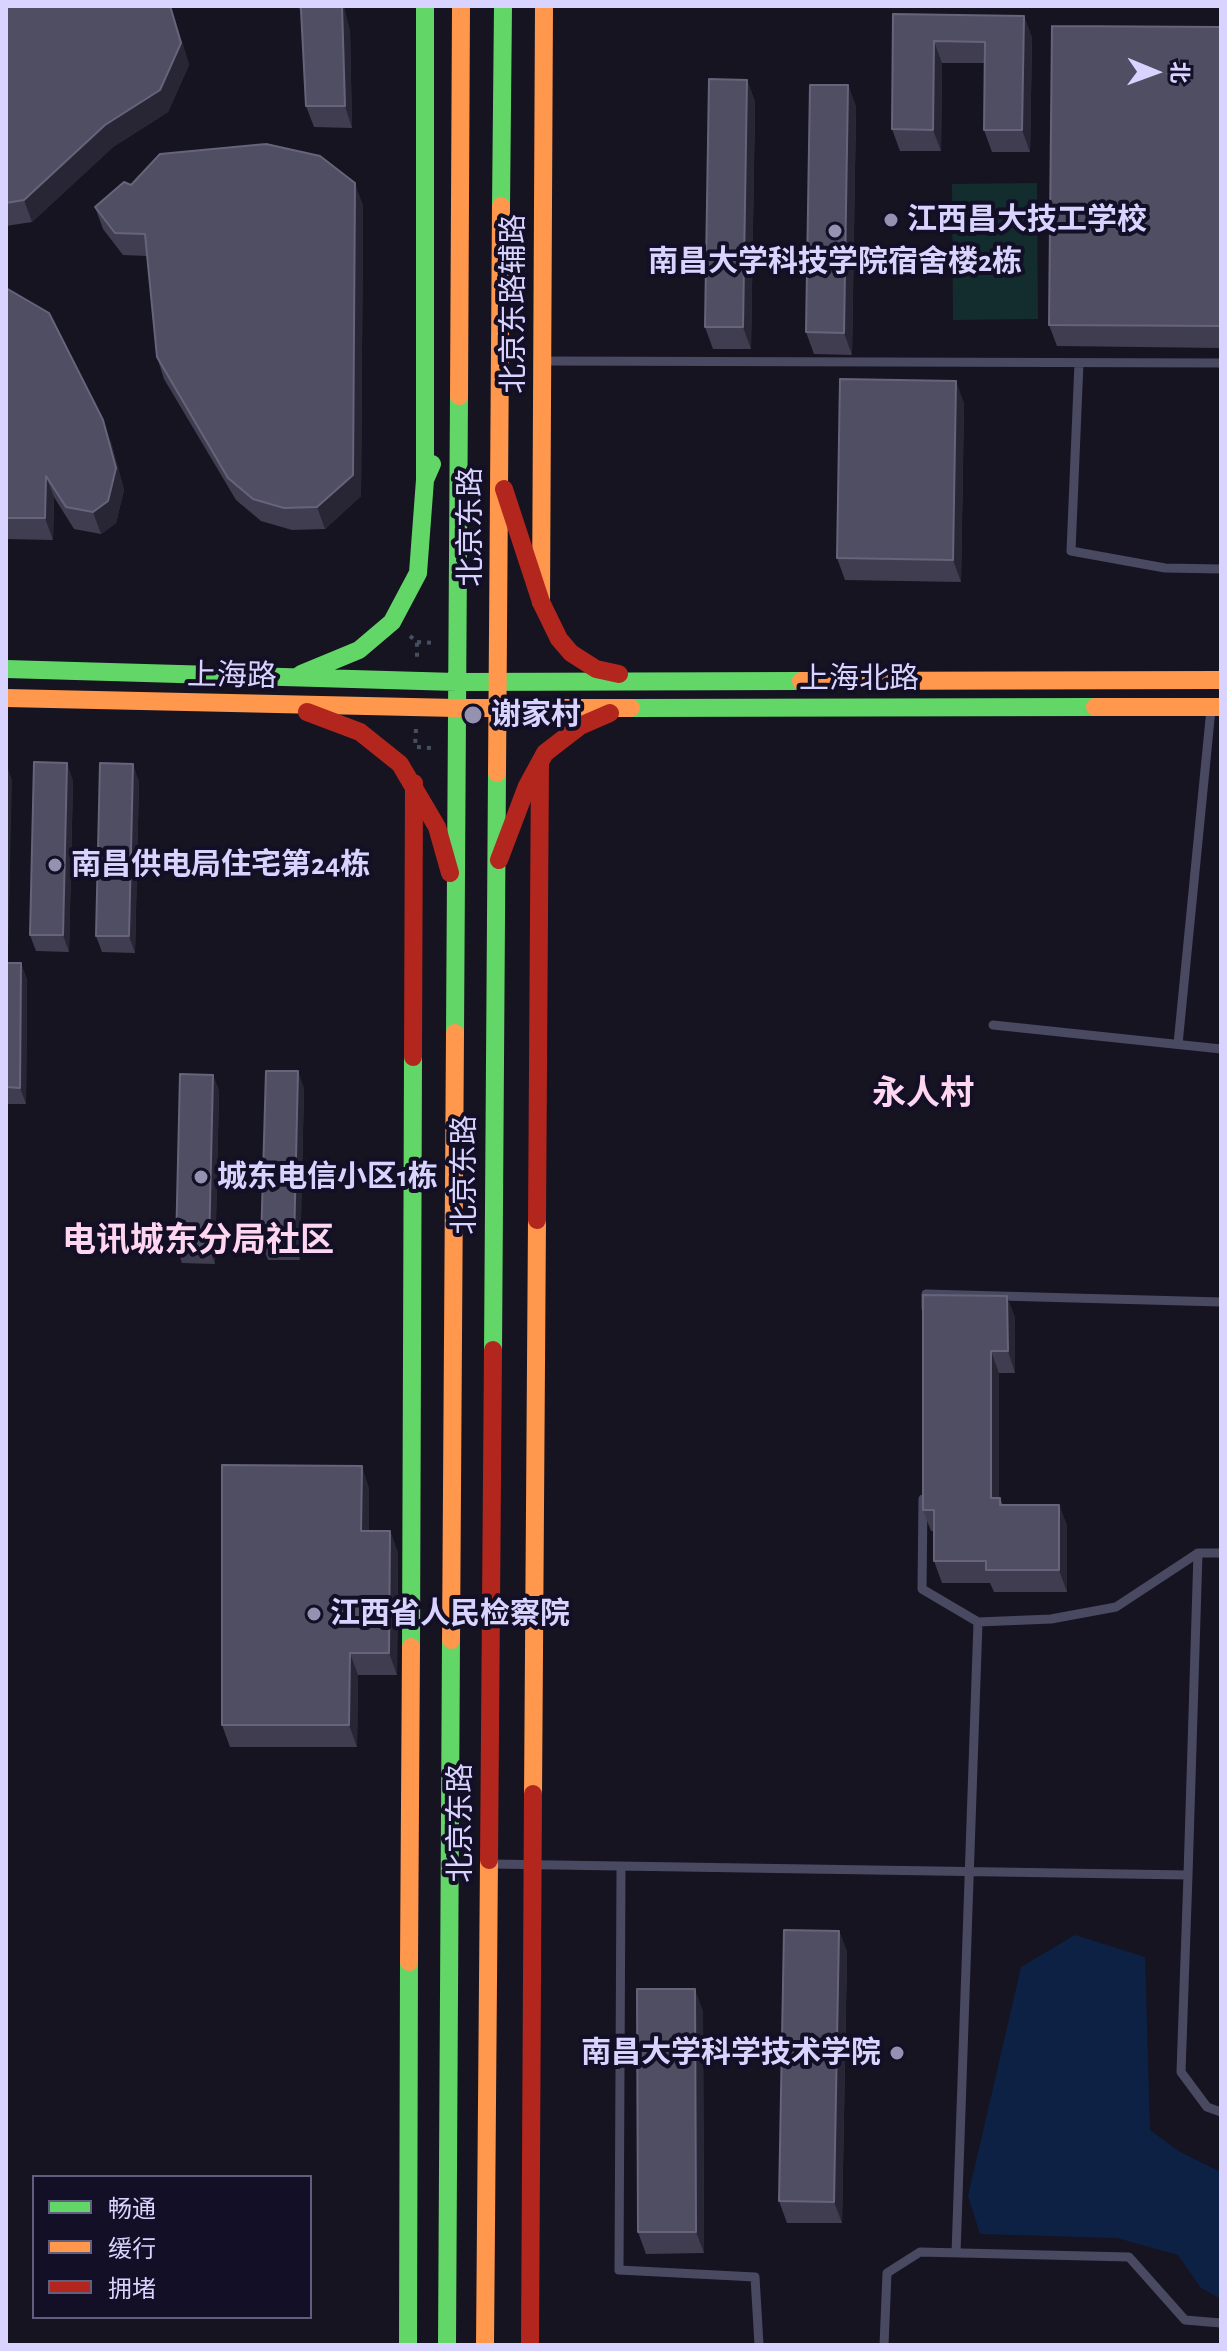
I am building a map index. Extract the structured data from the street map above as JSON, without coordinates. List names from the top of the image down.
{
  "streets": {
    "main road": [
      "北京东路辅路",
      "北京东路",
      "上海路",
      "上海北路"
    ]
  },
  "crossings": [
    ["北京东路", "上海路"],
    ["北京东路", "上海北路"],
    ["上海路", "上海北路"]
  ],
  "districts": ["永人村", "电讯城东分局社区"],
  "places": [
    "江西昌大技工学校",
    "南昌大学科技学院宿舍楼2栋",
    "谢家村",
    "南昌供电局住宅第24栋",
    "城东电信小区1栋",
    "江西省人民检察院",
    "南昌大学科学技术学院"
  ],
  "legend": ["畅通", "缓行", "拥堵"],
  "north": "right"
}
